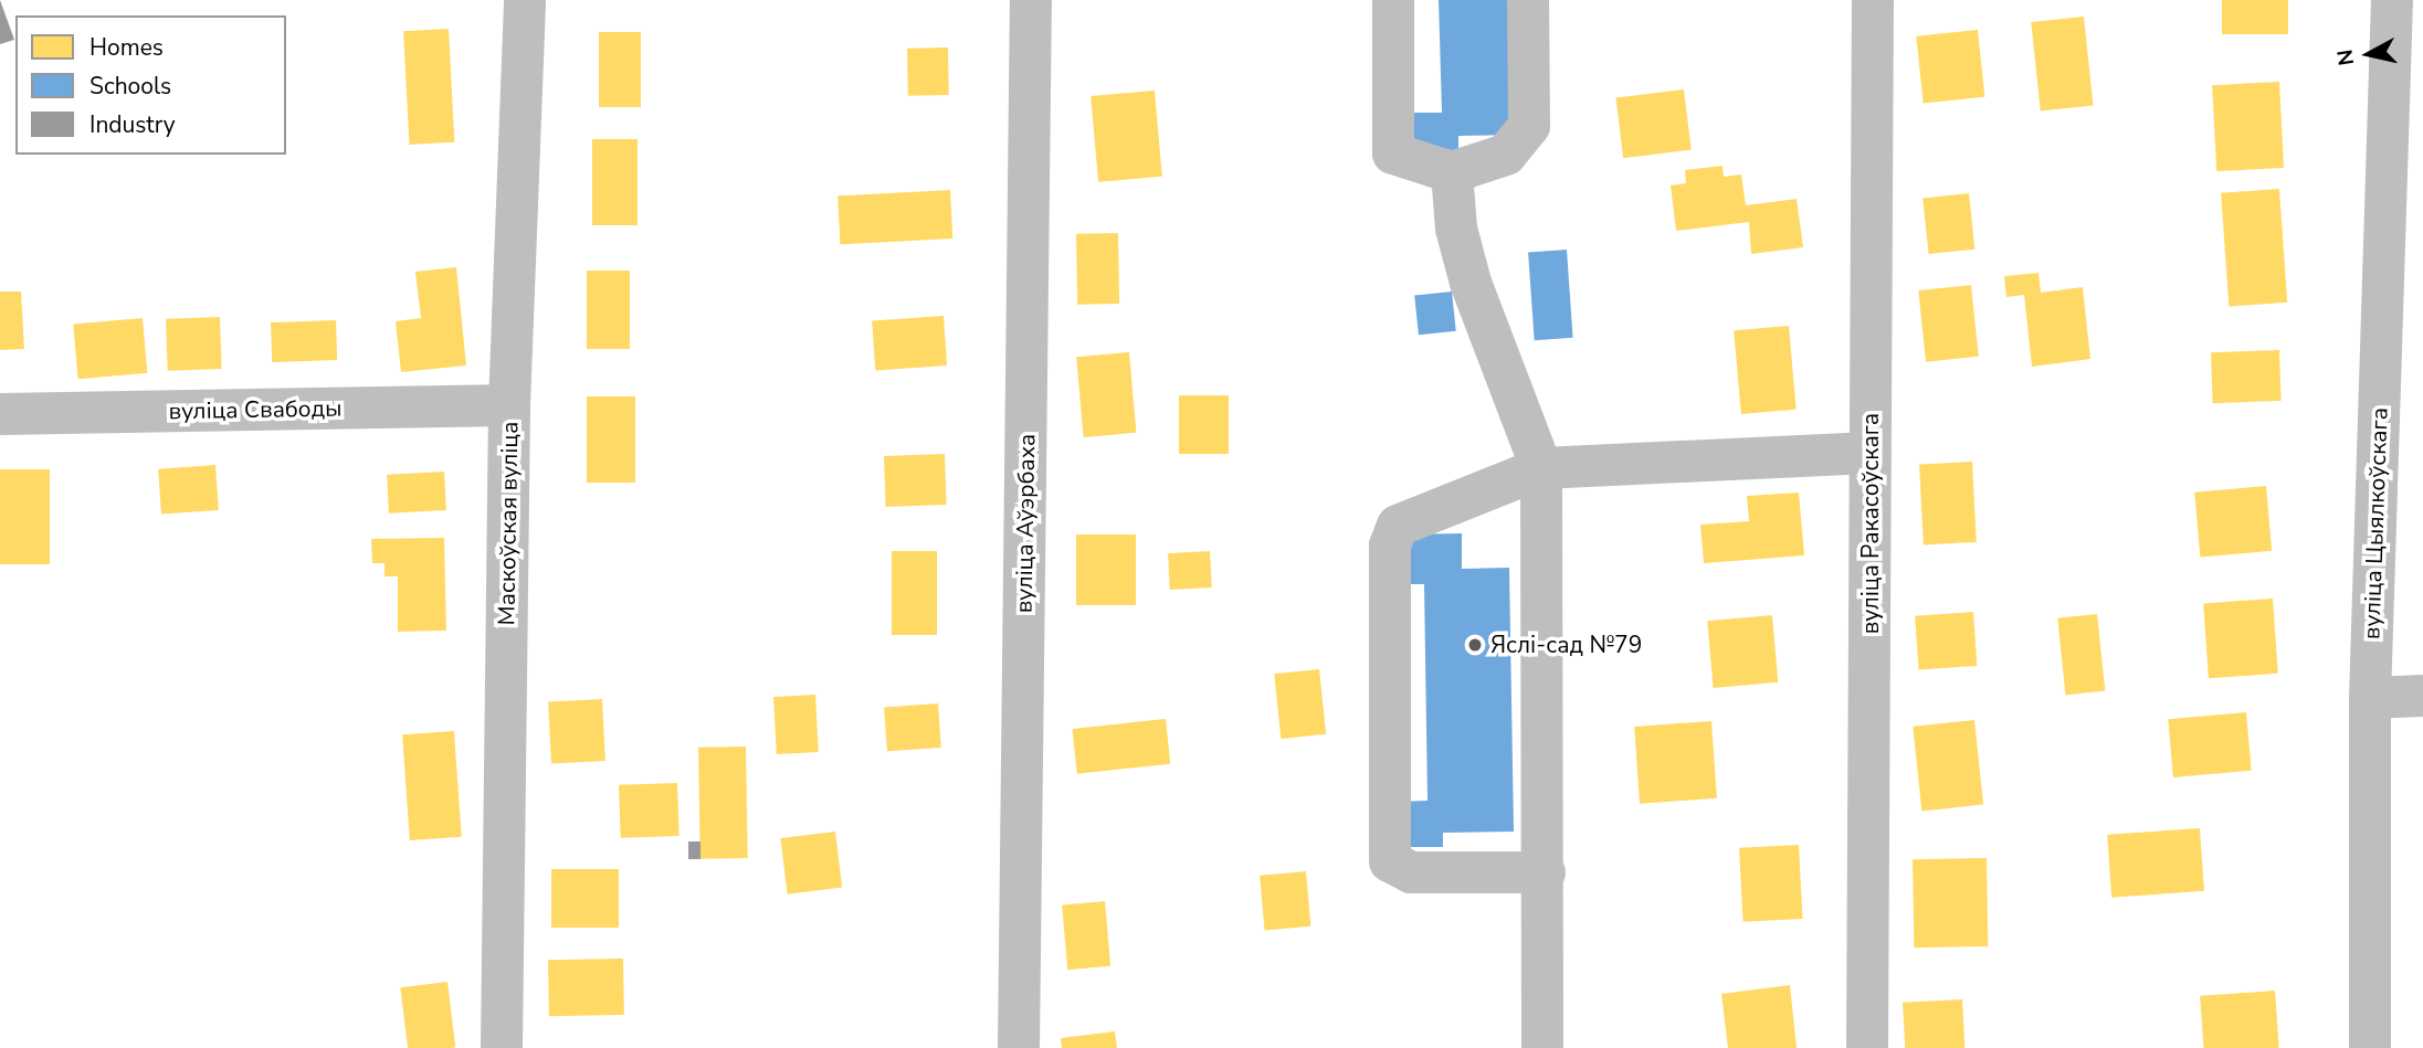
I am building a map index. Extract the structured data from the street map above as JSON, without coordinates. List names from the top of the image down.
{
  "streets": {
    "street": [
      "вуліца Свабоды",
      "Маскоўская вуліца",
      "вуліца Аўэрбаха",
      "вуліца Ракасоўскага",
      "вуліца Цыялкоўскага"
    ]
  },
  "crossings": [
    ["вуліца Свабоды", "Маскоўская вуліца"]
  ],
  "places": ["Яслі-сад №79"],
  "legend": ["Homes", "Schools", "Industry"],
  "north": "left"
}
